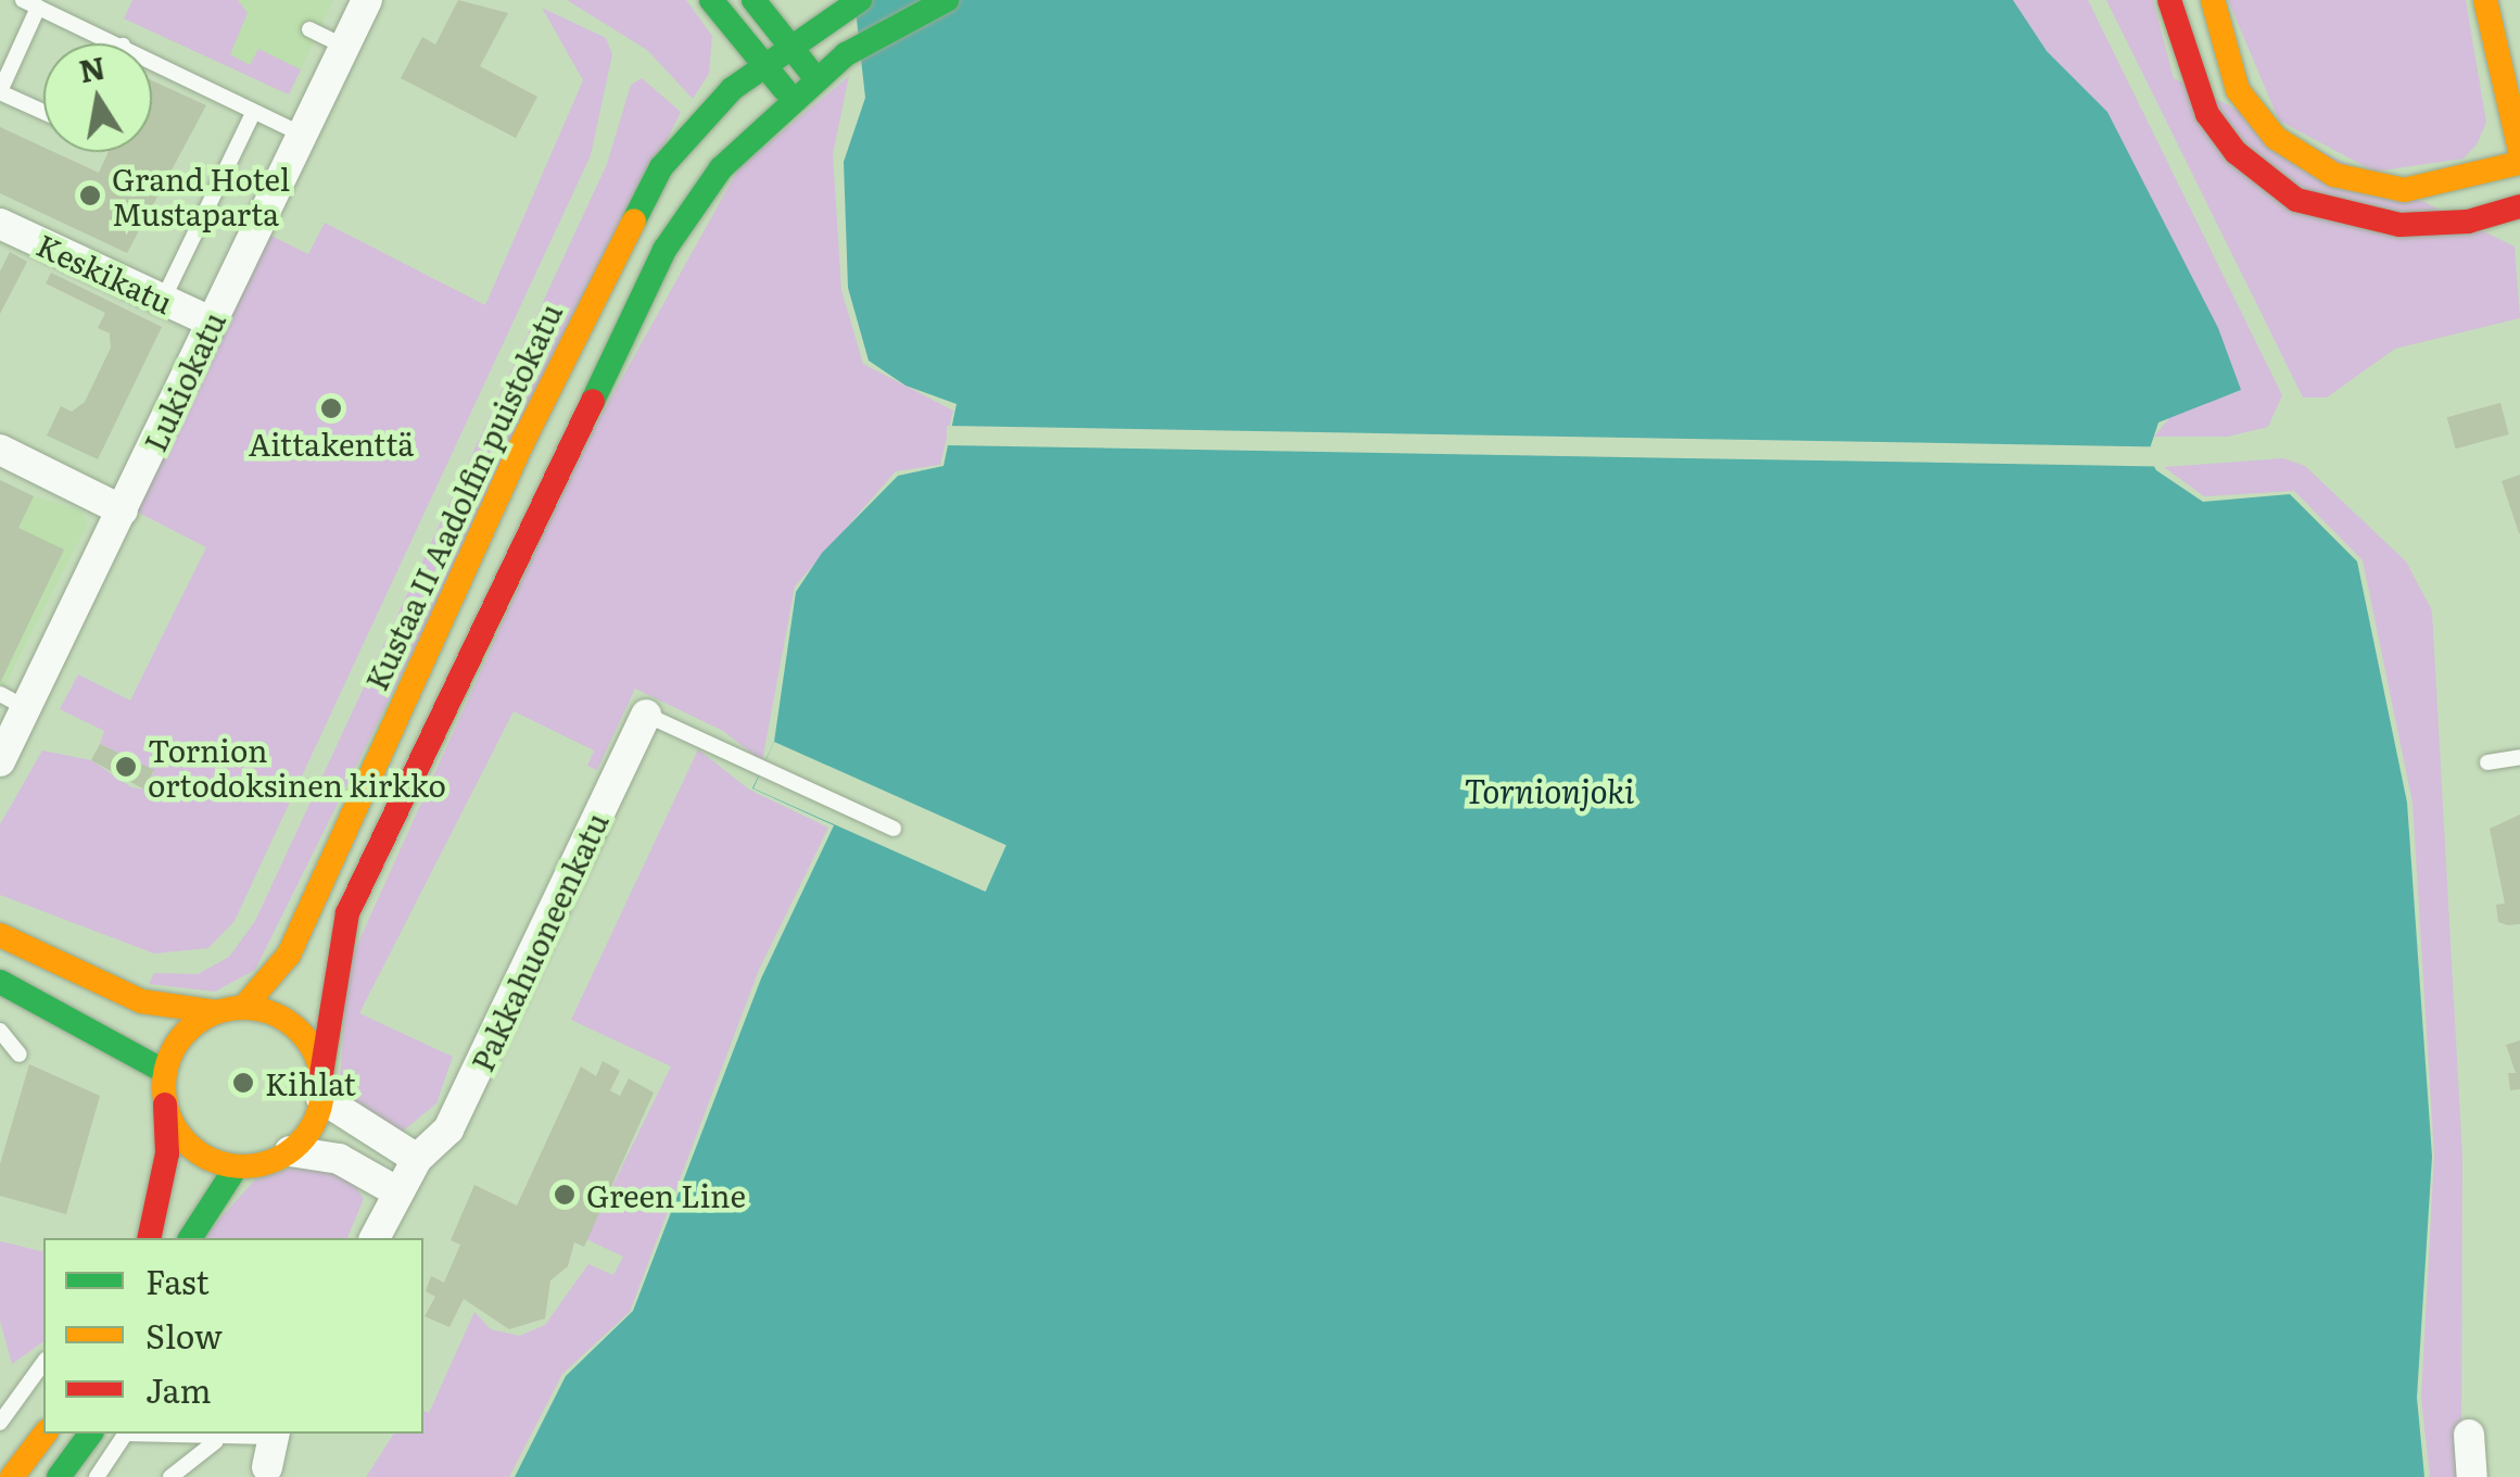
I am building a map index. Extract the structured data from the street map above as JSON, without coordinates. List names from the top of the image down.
{
  "streets": {
    "main road": ["Kustaa II Aadolfin puistokatu"],
    "street": ["Keskikatu", "Lukiokatu", "Pakkahuoneenkatu"]
  },
  "crossings": [
    ["Keskikatu", "Lukiokatu"]
  ],
  "water": ["Tornionjoki"],
  "places": [
    "Grand Hotel Mustaparta",
    "Aittakenttä",
    "Tornion ortodoksinen kirkko",
    "Kihlat",
    "Green Line"
  ],
  "legend": ["Fast", "Slow", "Jam"],
  "north": "top"
}
